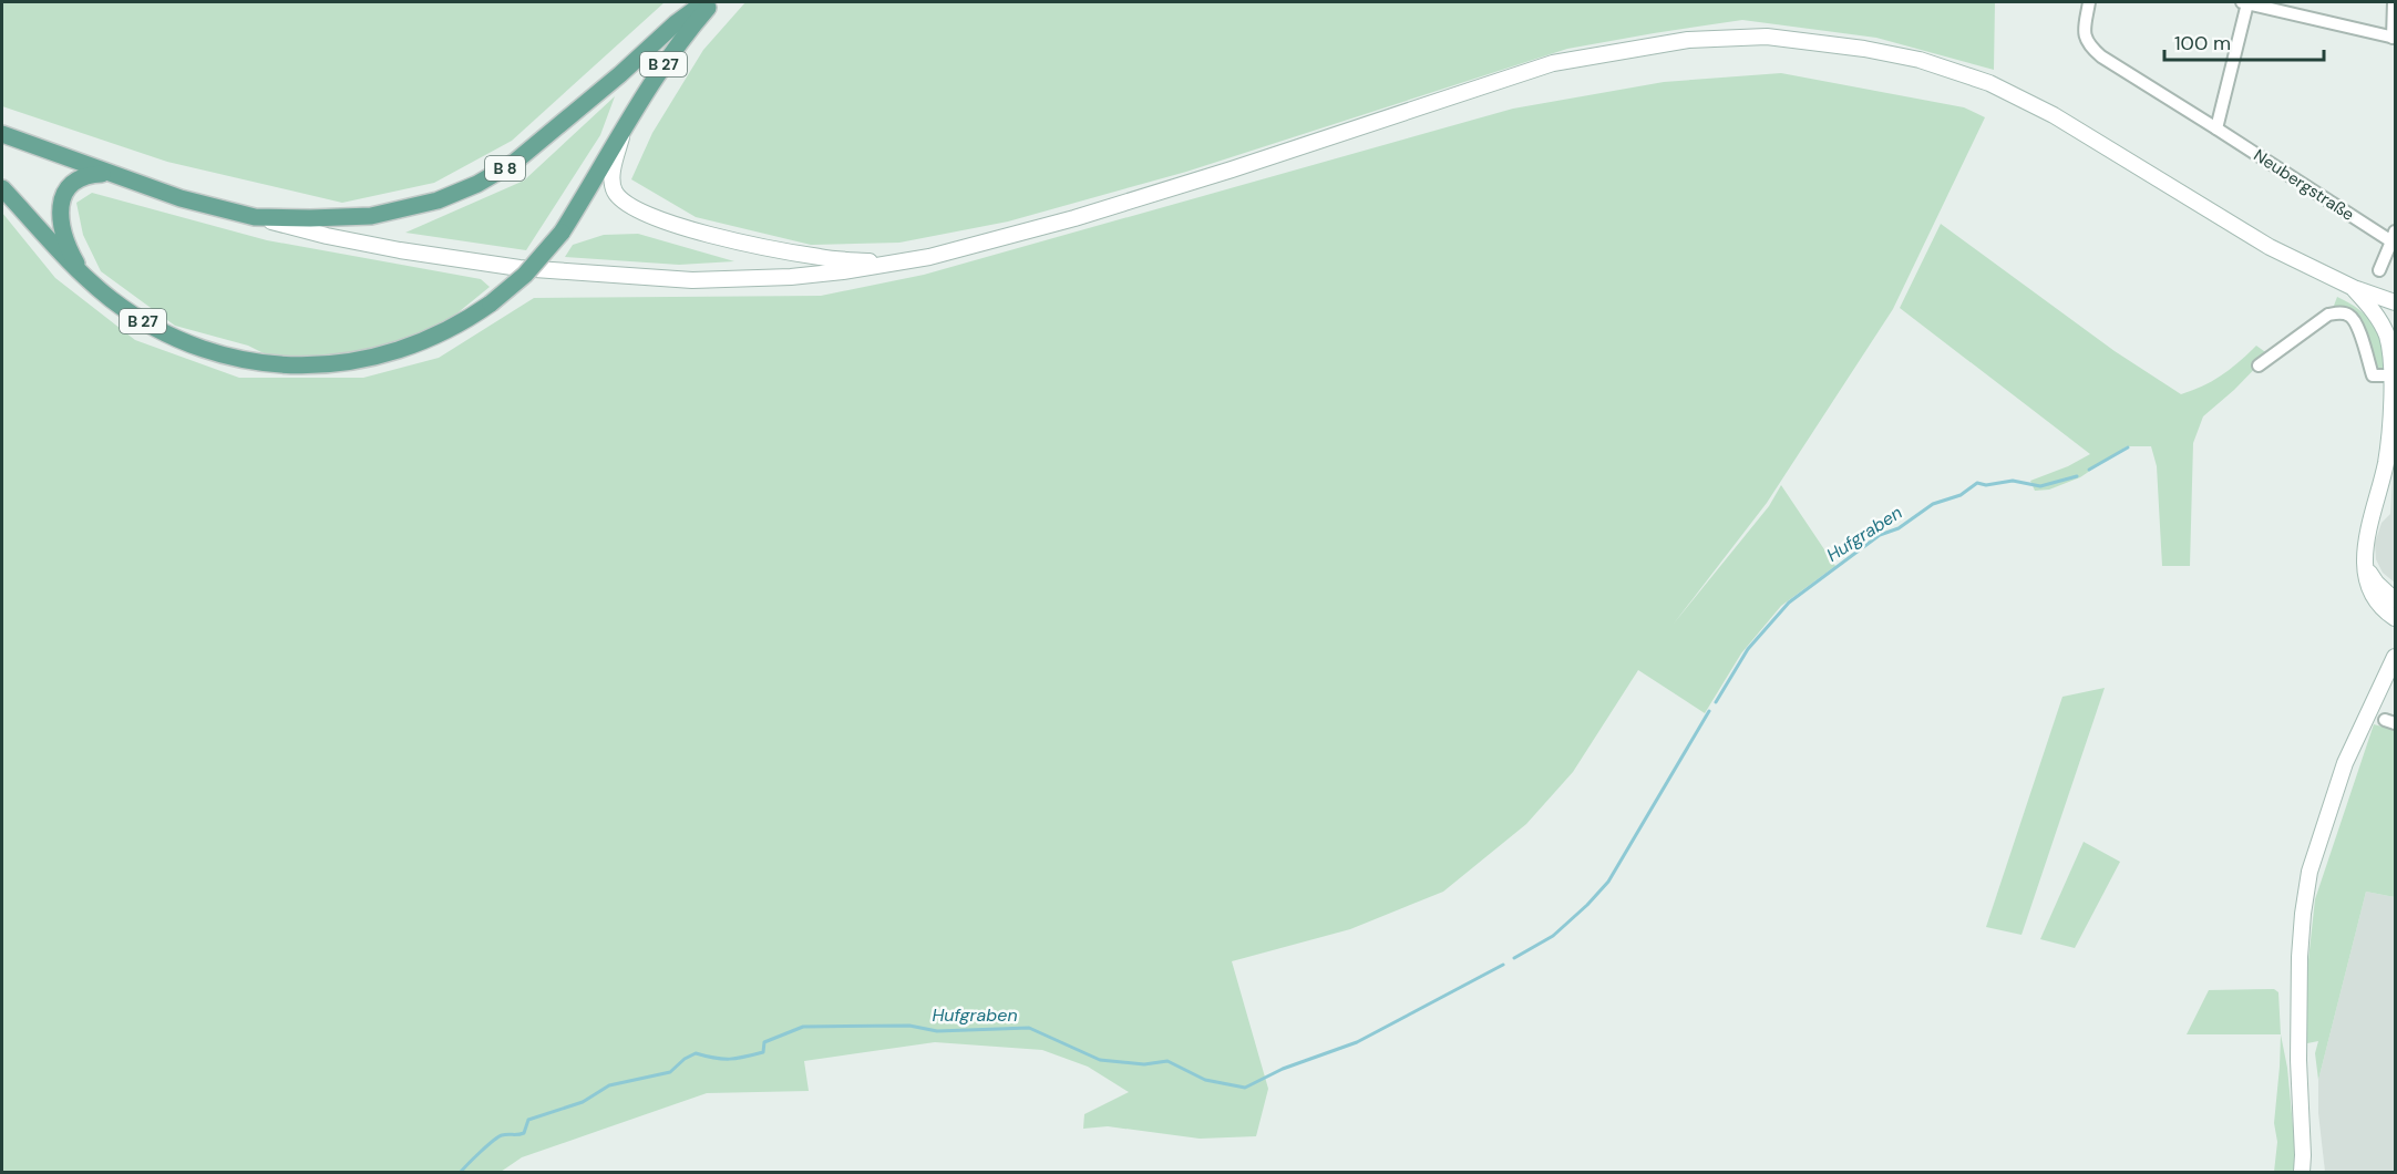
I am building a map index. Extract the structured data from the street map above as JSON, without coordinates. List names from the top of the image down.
{
  "streets": {
    "main road": ["B 27", "B 8"],
    "street": ["Neubergstraße"]
  },
  "water": ["Hufgraben"],
  "scale_bar": "100 m"
}
